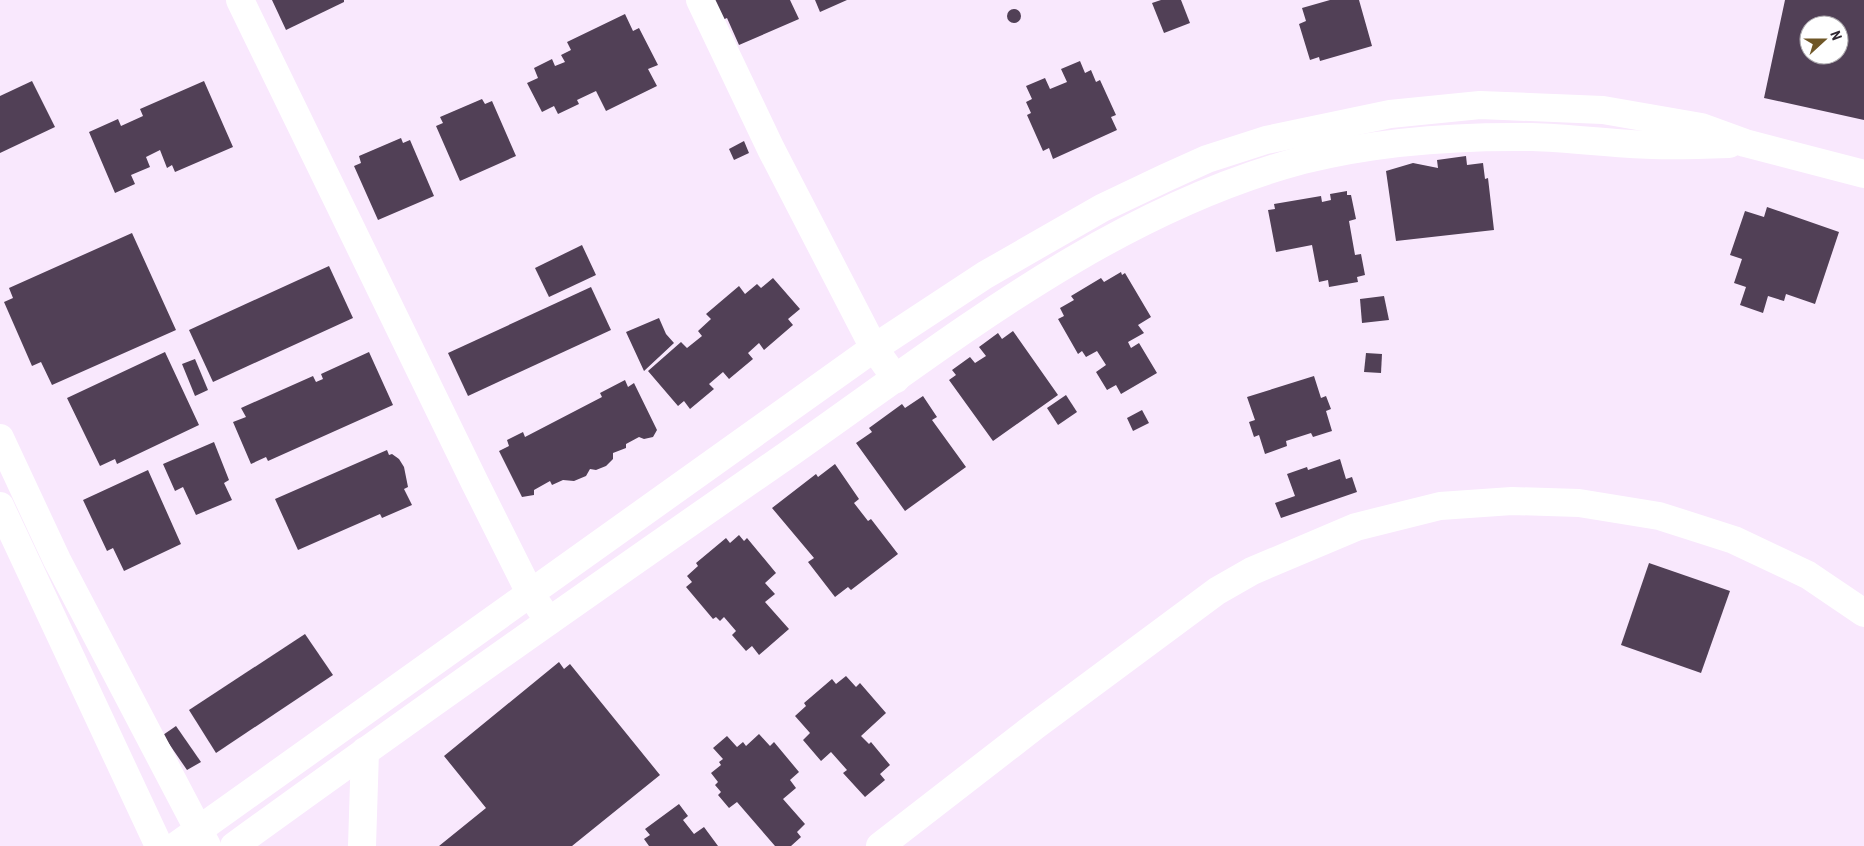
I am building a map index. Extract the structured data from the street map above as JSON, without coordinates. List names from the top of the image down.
{
  "north": "right"
}
